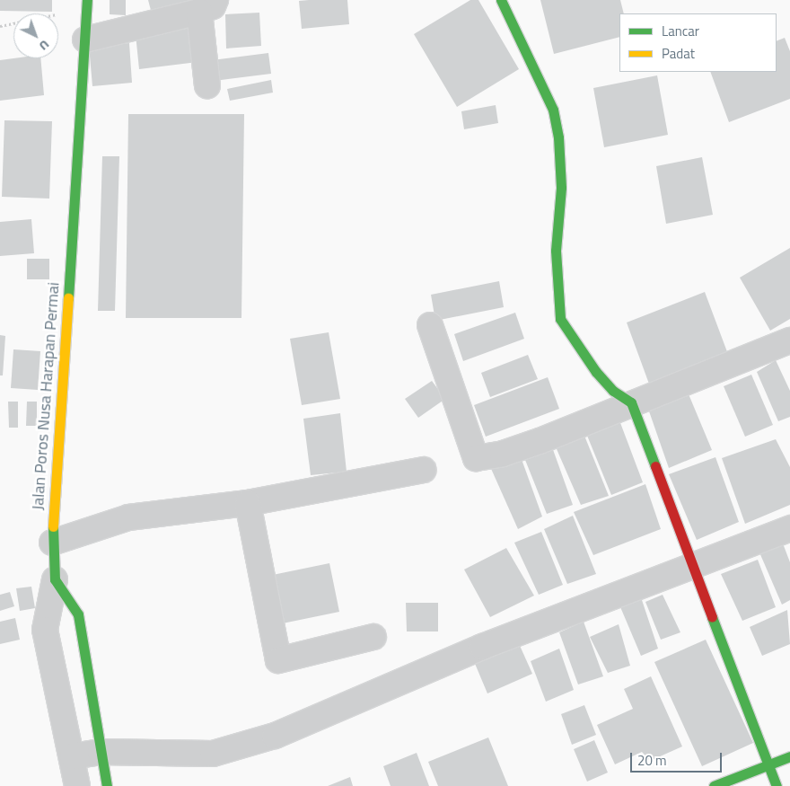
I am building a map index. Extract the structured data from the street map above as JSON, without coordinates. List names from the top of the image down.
{
  "streets": {
    "street": ["Jalan Poros Nusa Harapan Permai"]
  },
  "legend": ["Lancar", "Padat"],
  "scale_bar": "20 m",
  "north": "bottom right"
}
